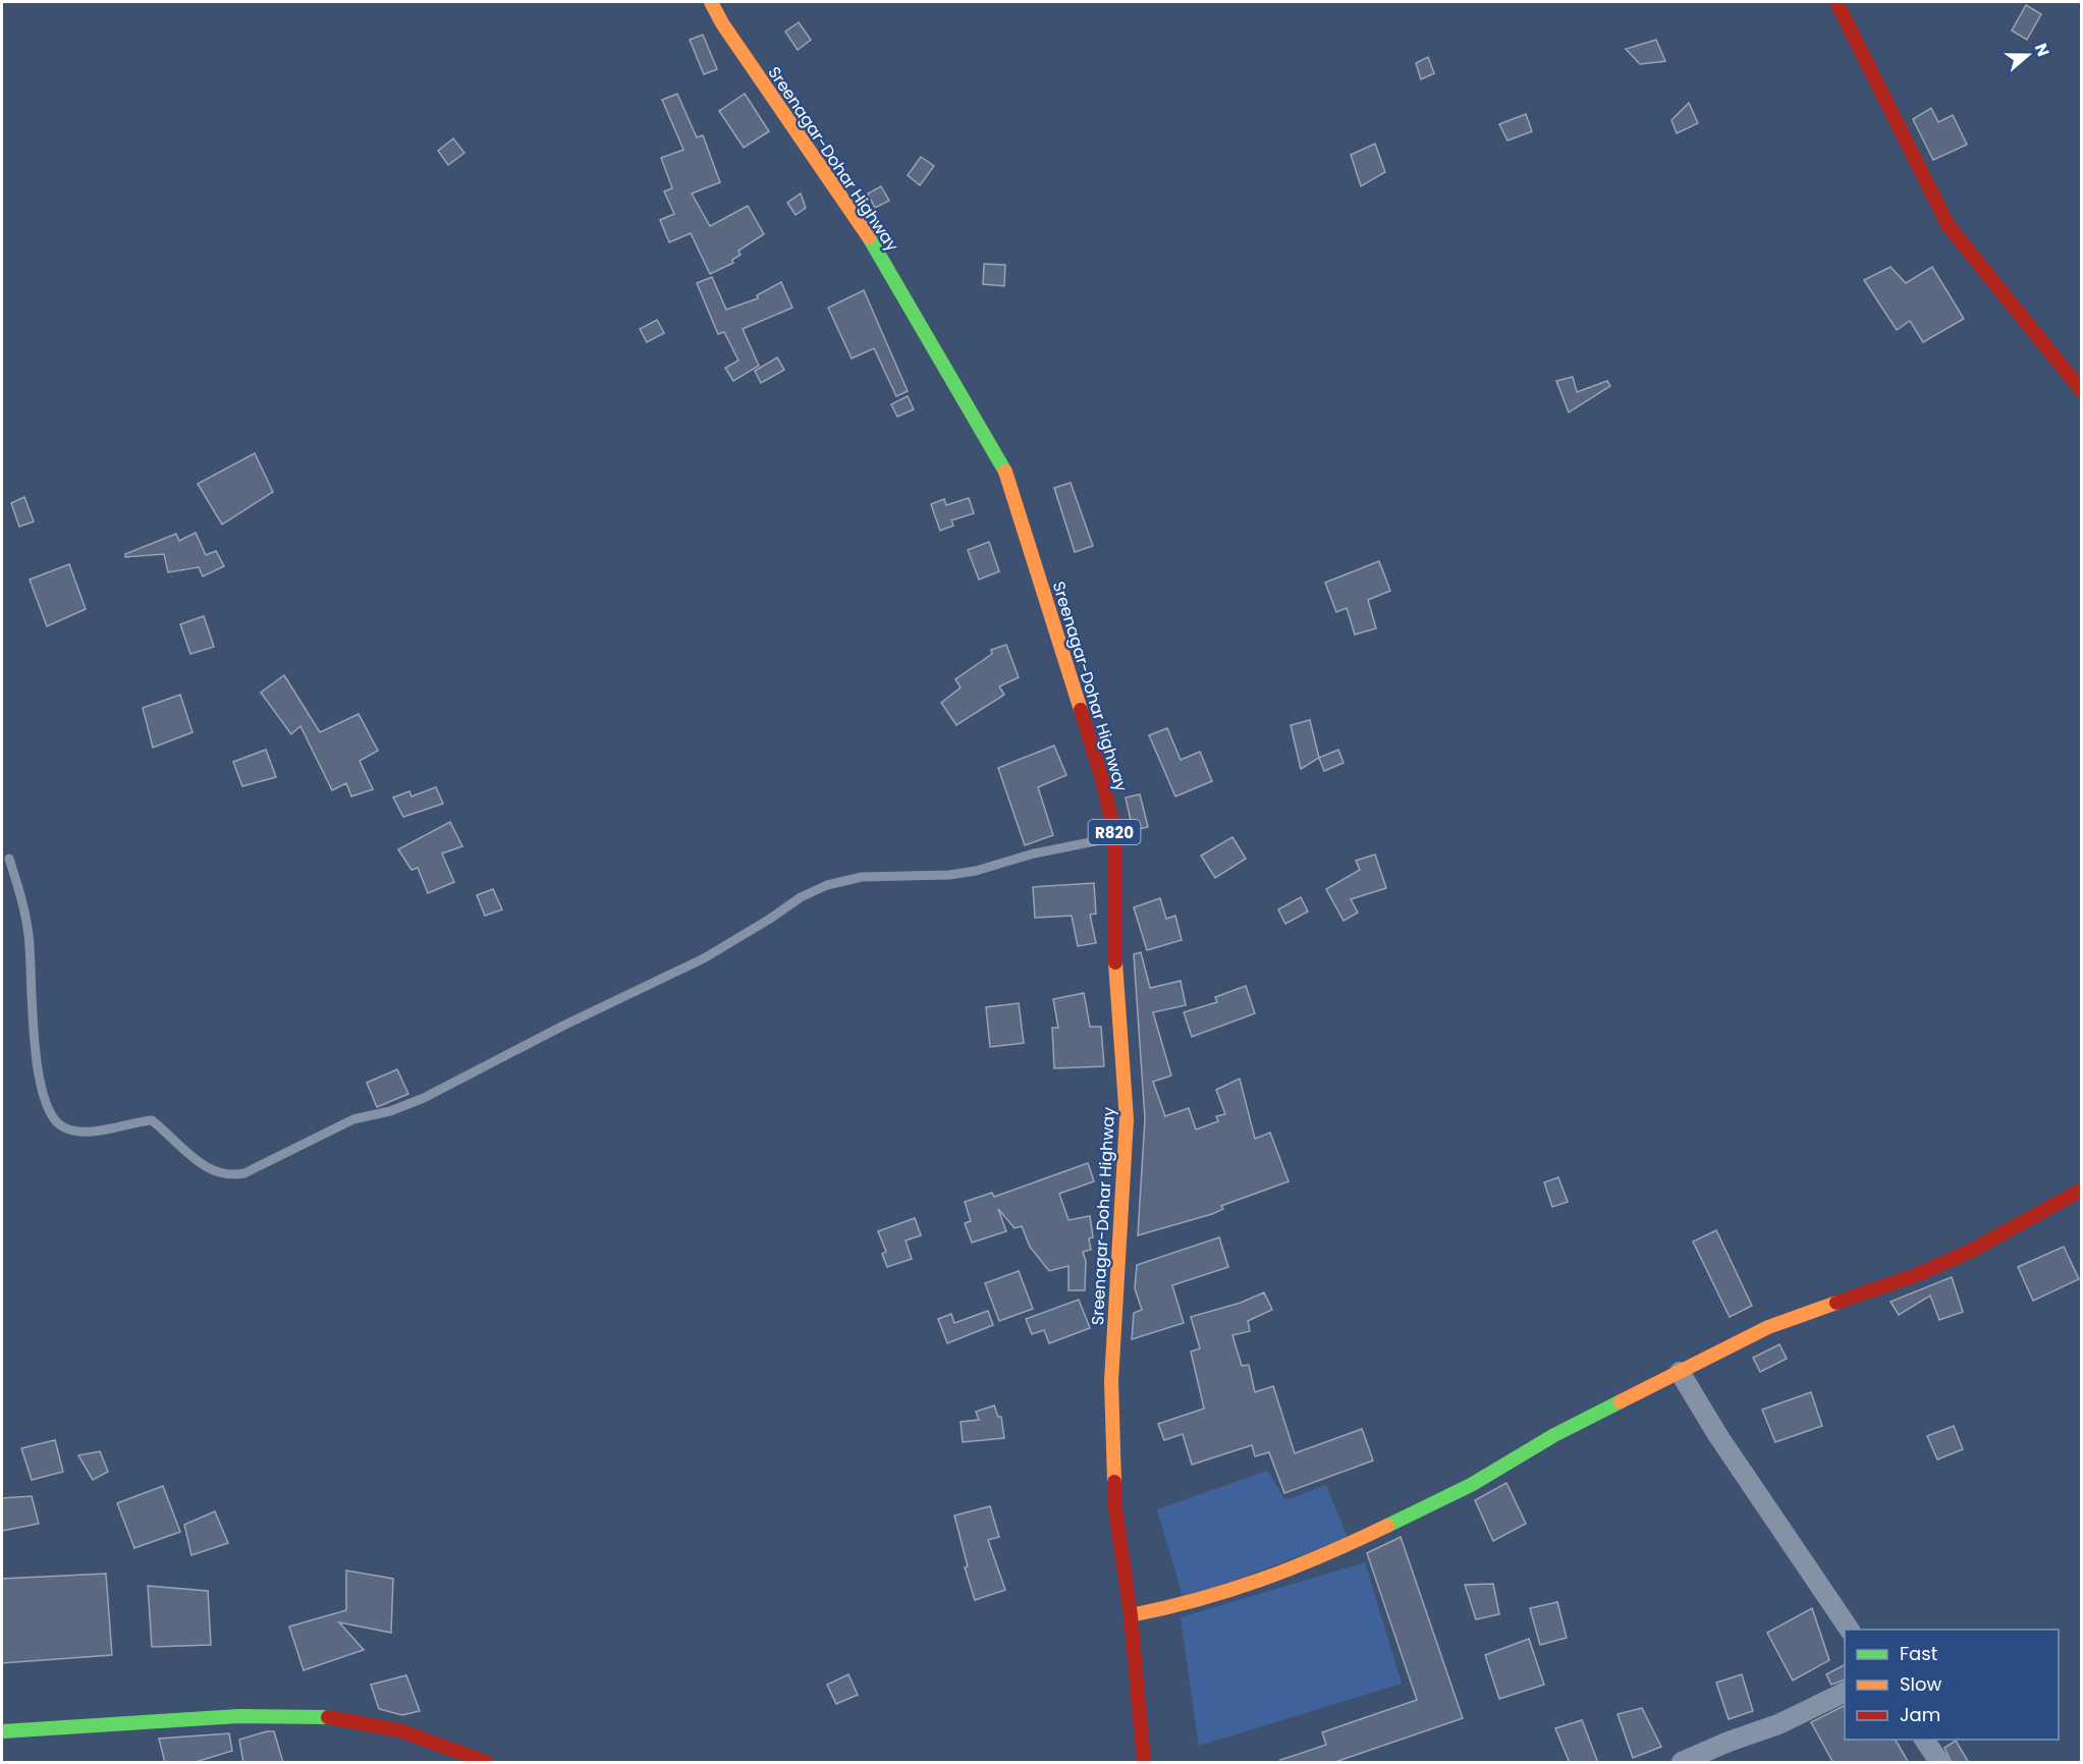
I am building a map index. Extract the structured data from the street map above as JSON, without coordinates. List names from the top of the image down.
{
  "streets": {
    "street": ["Sreenagar-Dohar Highway", "R820"]
  },
  "legend": ["Fast", "Slow", "Jam"],
  "north": "right"
}
